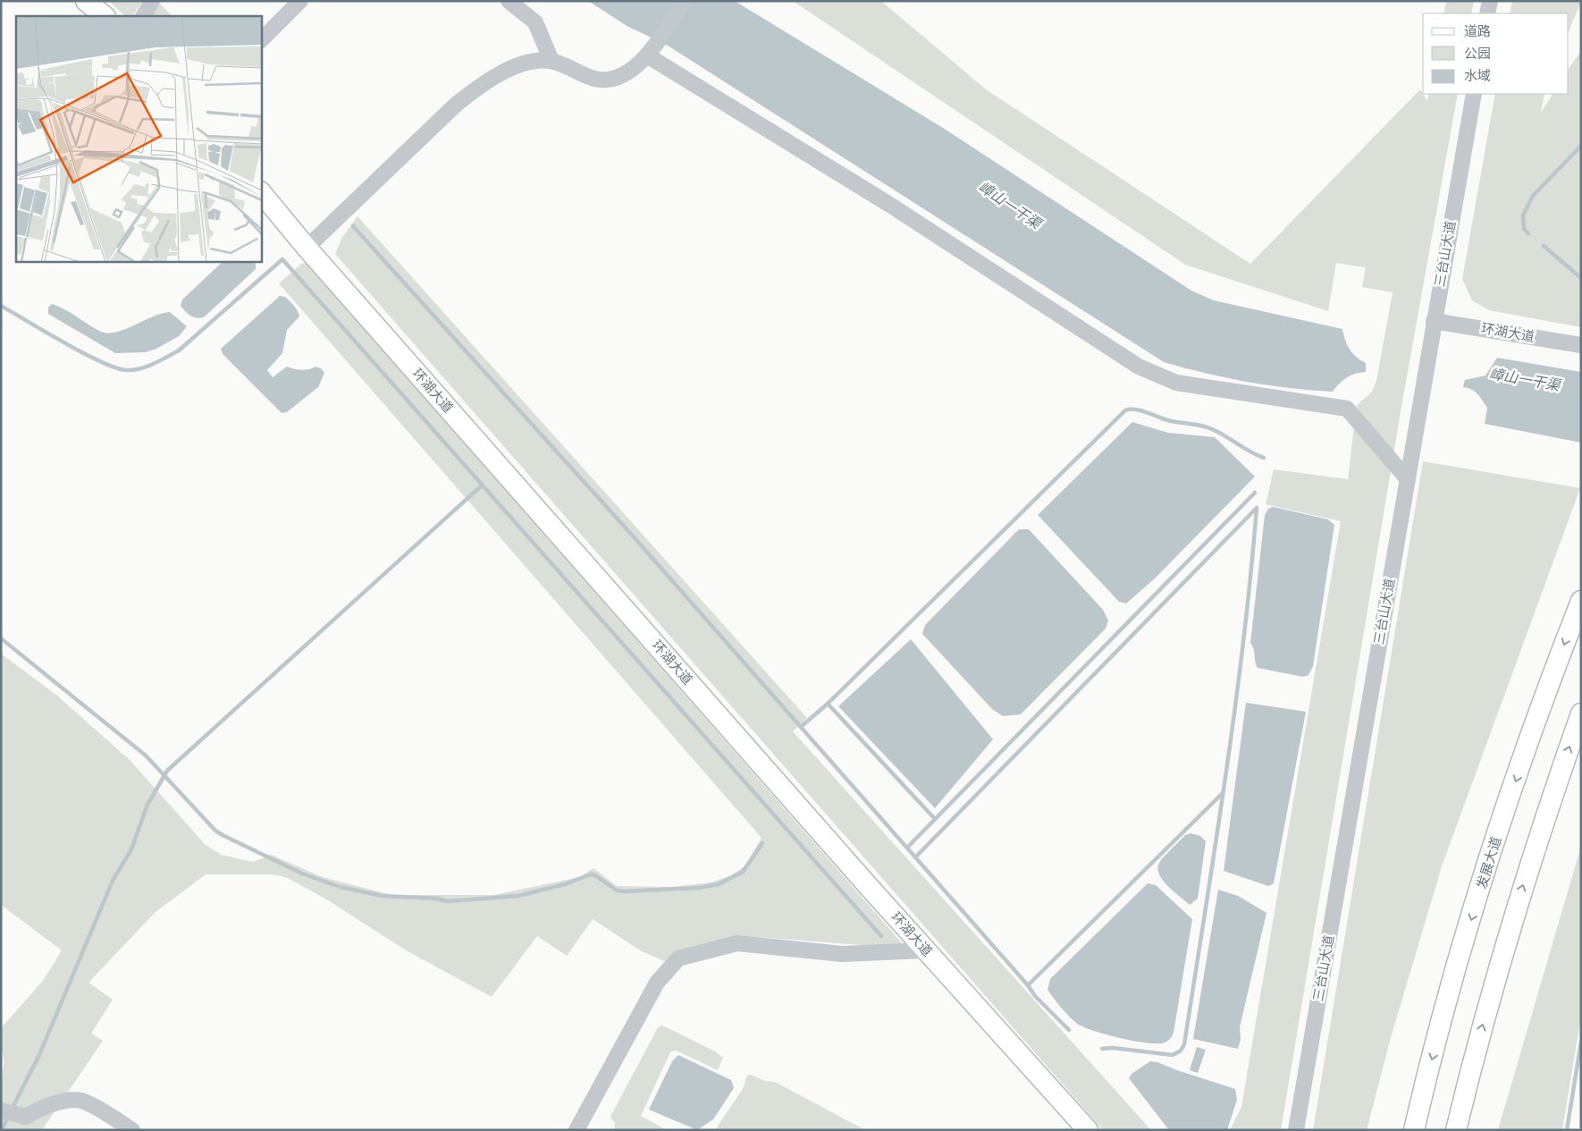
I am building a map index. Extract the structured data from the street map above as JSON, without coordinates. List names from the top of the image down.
{
  "streets": {
    "main road": ["环湖大道", "发展大道"],
    "street": ["三台山大道"]
  },
  "crossings": [
    ["三台山大道", "环湖大道"]
  ],
  "water": ["嶂山一干渠"],
  "legend": ["道路", "公园", "水域"]
}
